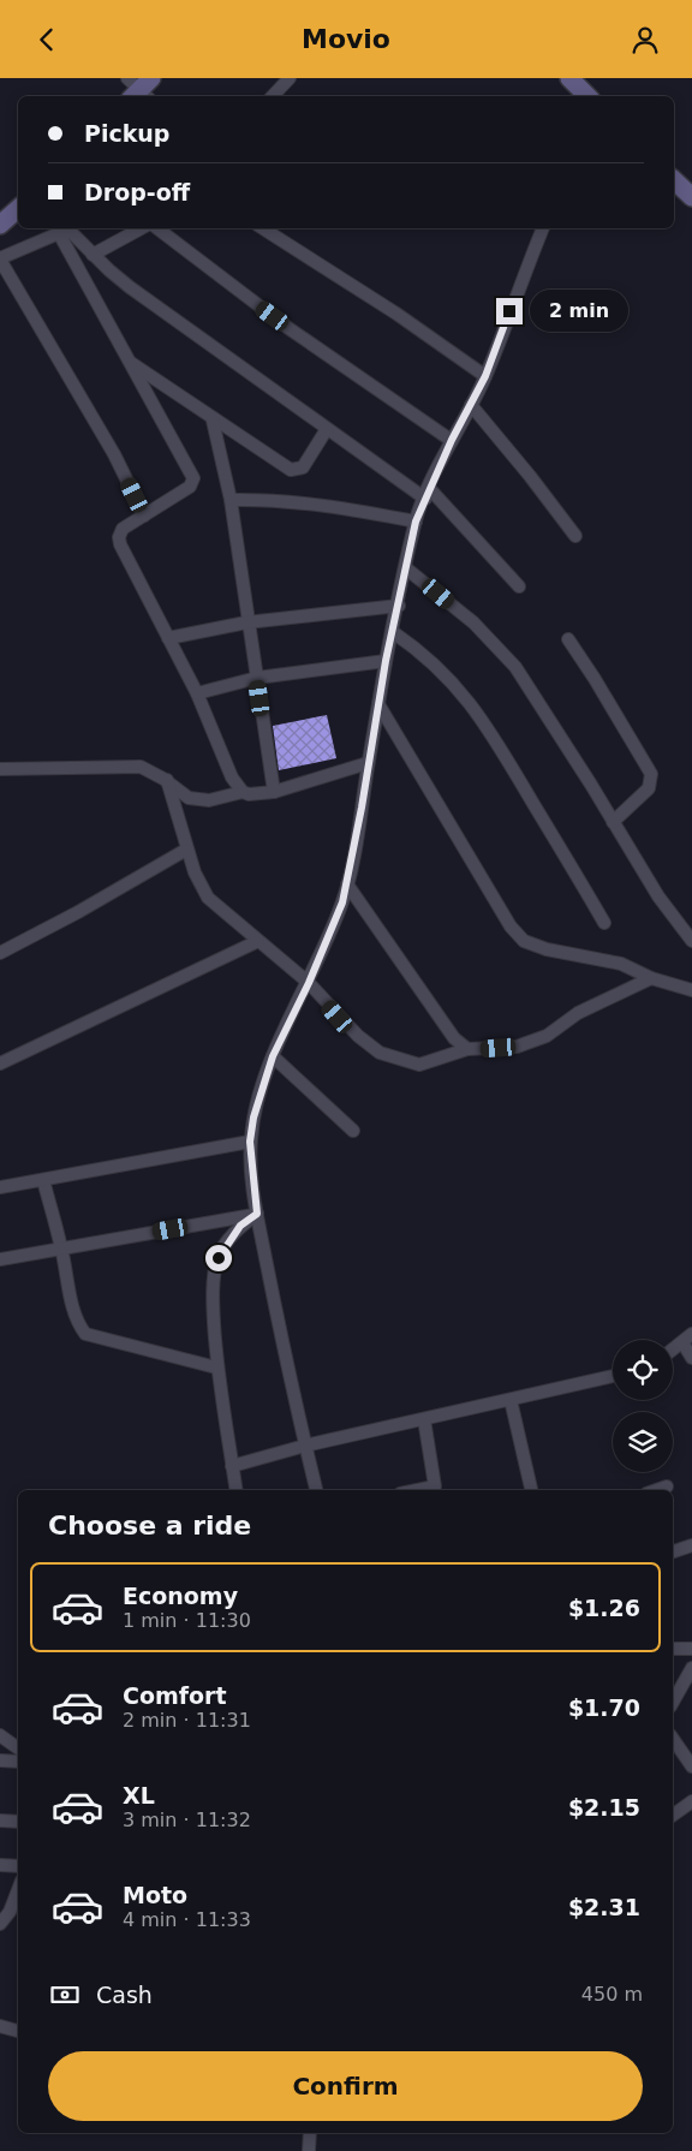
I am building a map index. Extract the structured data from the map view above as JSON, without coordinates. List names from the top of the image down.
{
  "page": {
    "header": "Movio",
    "banner": ["Pickup", "Drop-off"],
    "bubble": "2 min",
    "heading": "Choose a ride",
    "list": [
      {
        "name": "Economy",
        "note": "1 min · 11:30",
        "value": "$1.26"
      },
      {
        "name": "Comfort",
        "note": "2 min · 11:31",
        "value": "$1.70"
      },
      {
        "name": "XL",
        "note": "3 min · 11:32",
        "value": "$2.15"
      },
      {
        "name": "Moto",
        "note": "4 min · 11:33",
        "value": "$2.31"
      }
    ],
    "pay": ["Cash", "450 m"],
    "buttons": "Confirm"
  }
}
